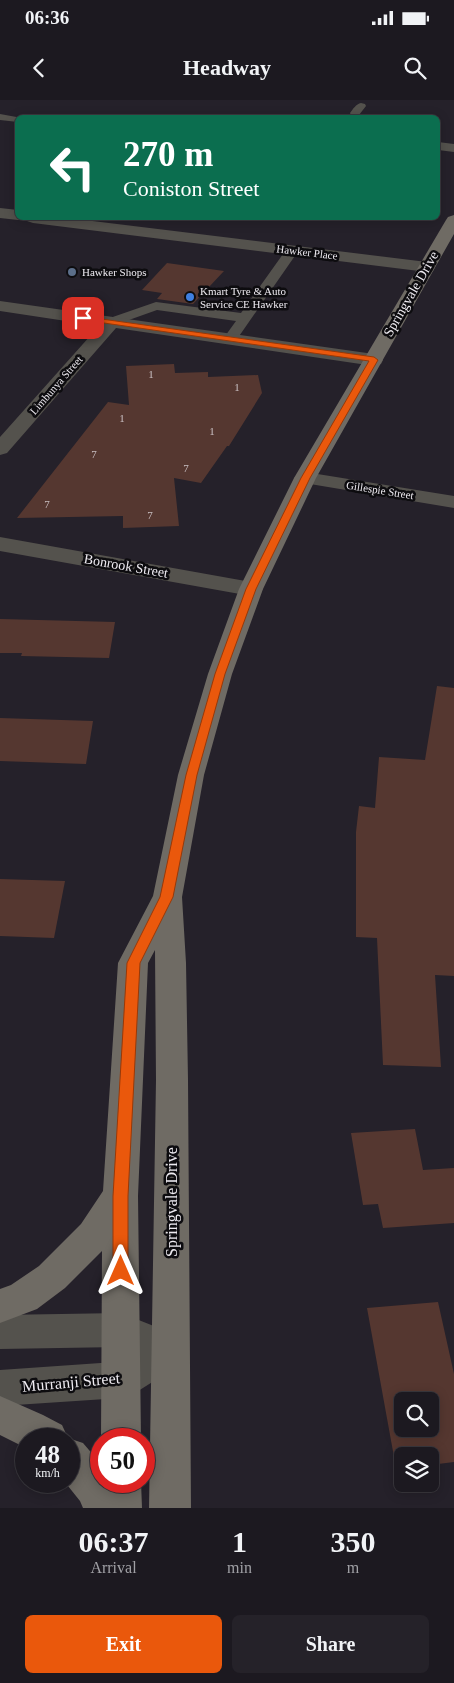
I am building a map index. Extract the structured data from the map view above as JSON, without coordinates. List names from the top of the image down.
{
  "streets": {
    "main road": ["Springvale Drive"],
    "street": [
      "Hawker Place",
      "Limbunya Street",
      "Gillespie Street",
      "Bonrook Street",
      "Murranji Street"
    ]
  },
  "crossings": [
    ["Hawker Place", "Springvale Drive"],
    ["Springvale Drive", "Gillespie Street"],
    ["Springvale Drive", "Bonrook Street"],
    ["Springvale Drive", "Murranji Street"]
  ],
  "places": ["Hawker Shops", "Kmart Tyre & Auto Service CE Hawker"],
  "house_numbers": [
    "1",
    "1",
    "1",
    "1",
    "7",
    "7",
    "7",
    "7"
  ],
  "page": {
    "status": "06:36",
    "header": "Headway",
    "turn": ["270 m", "Coniston Street"],
    "speed": "48 km/h",
    "limit": "50",
    "eta": [
      "06:37",
      "Arrival",
      "1",
      "min",
      "350",
      "m"
    ],
    "buttons": ["Exit", "Share"]
  }
}
